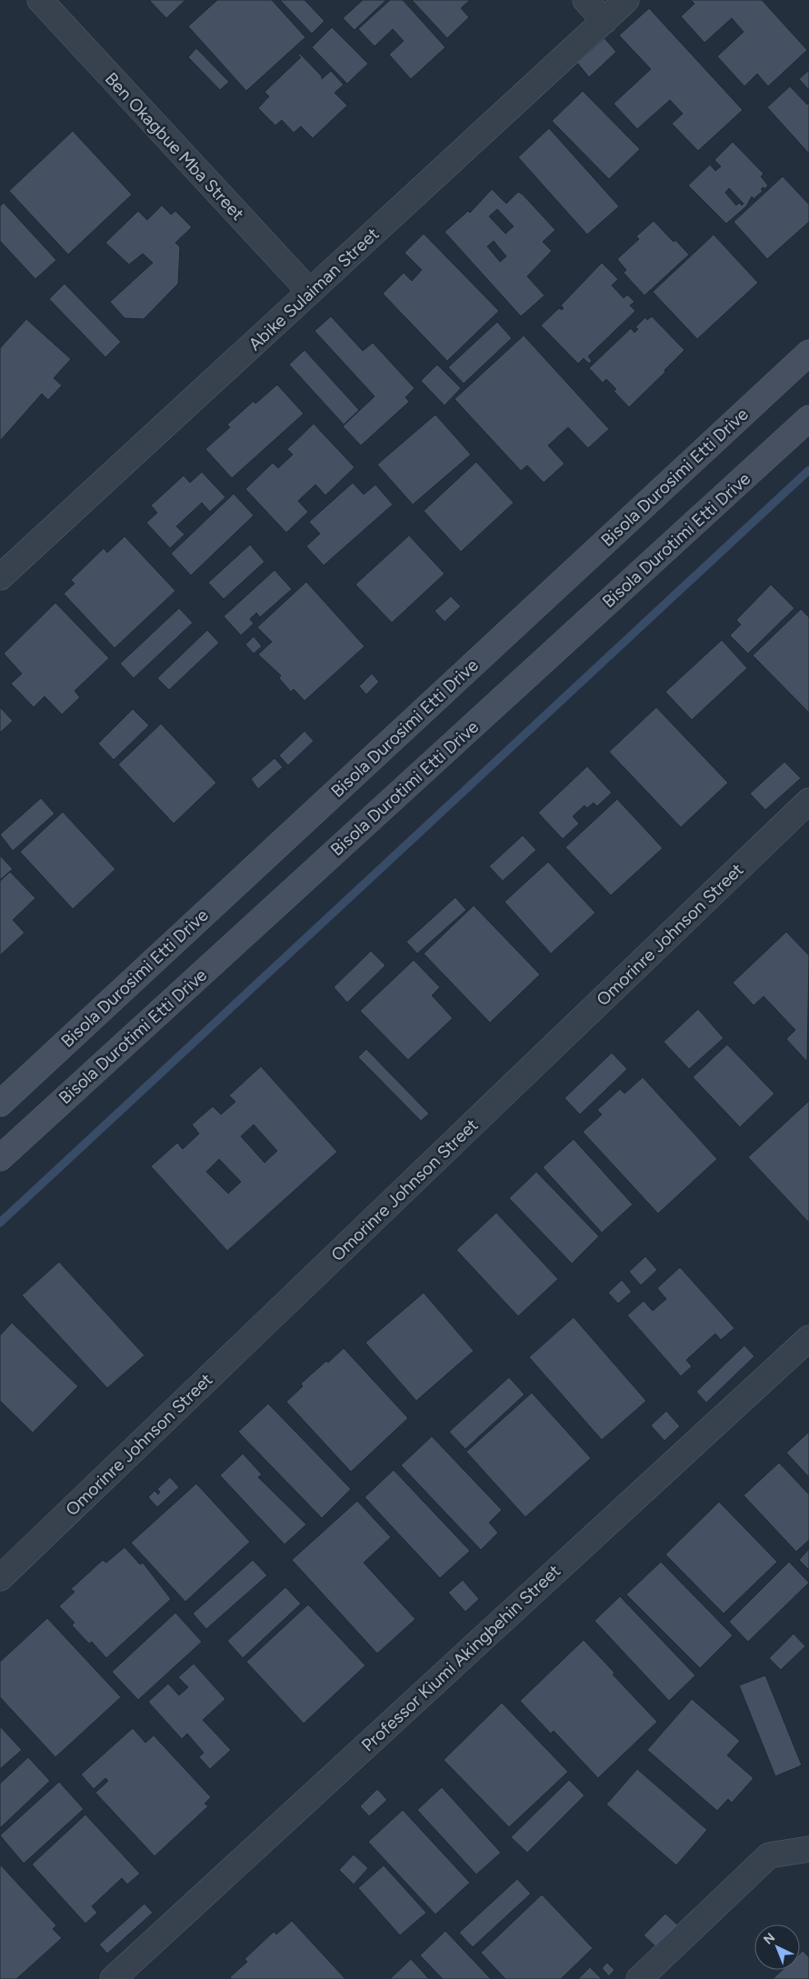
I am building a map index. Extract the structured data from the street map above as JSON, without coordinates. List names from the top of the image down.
{
  "streets": {
    "main road": ["Bisola Durosimi Etti Drive", "Bisola Durotimi Etti Drive"],
    "street": [
      "Ben Okagbue Mba Street",
      "Abike Sulaiman Street",
      "Omorinre Johnson Street",
      "Professor Kiumi Akingbehin Street"
    ]
  },
  "crossings": [
    ["Ben Okagbue Mba Street", "Abike Sulaiman Street"]
  ],
  "north": "top left"
}
